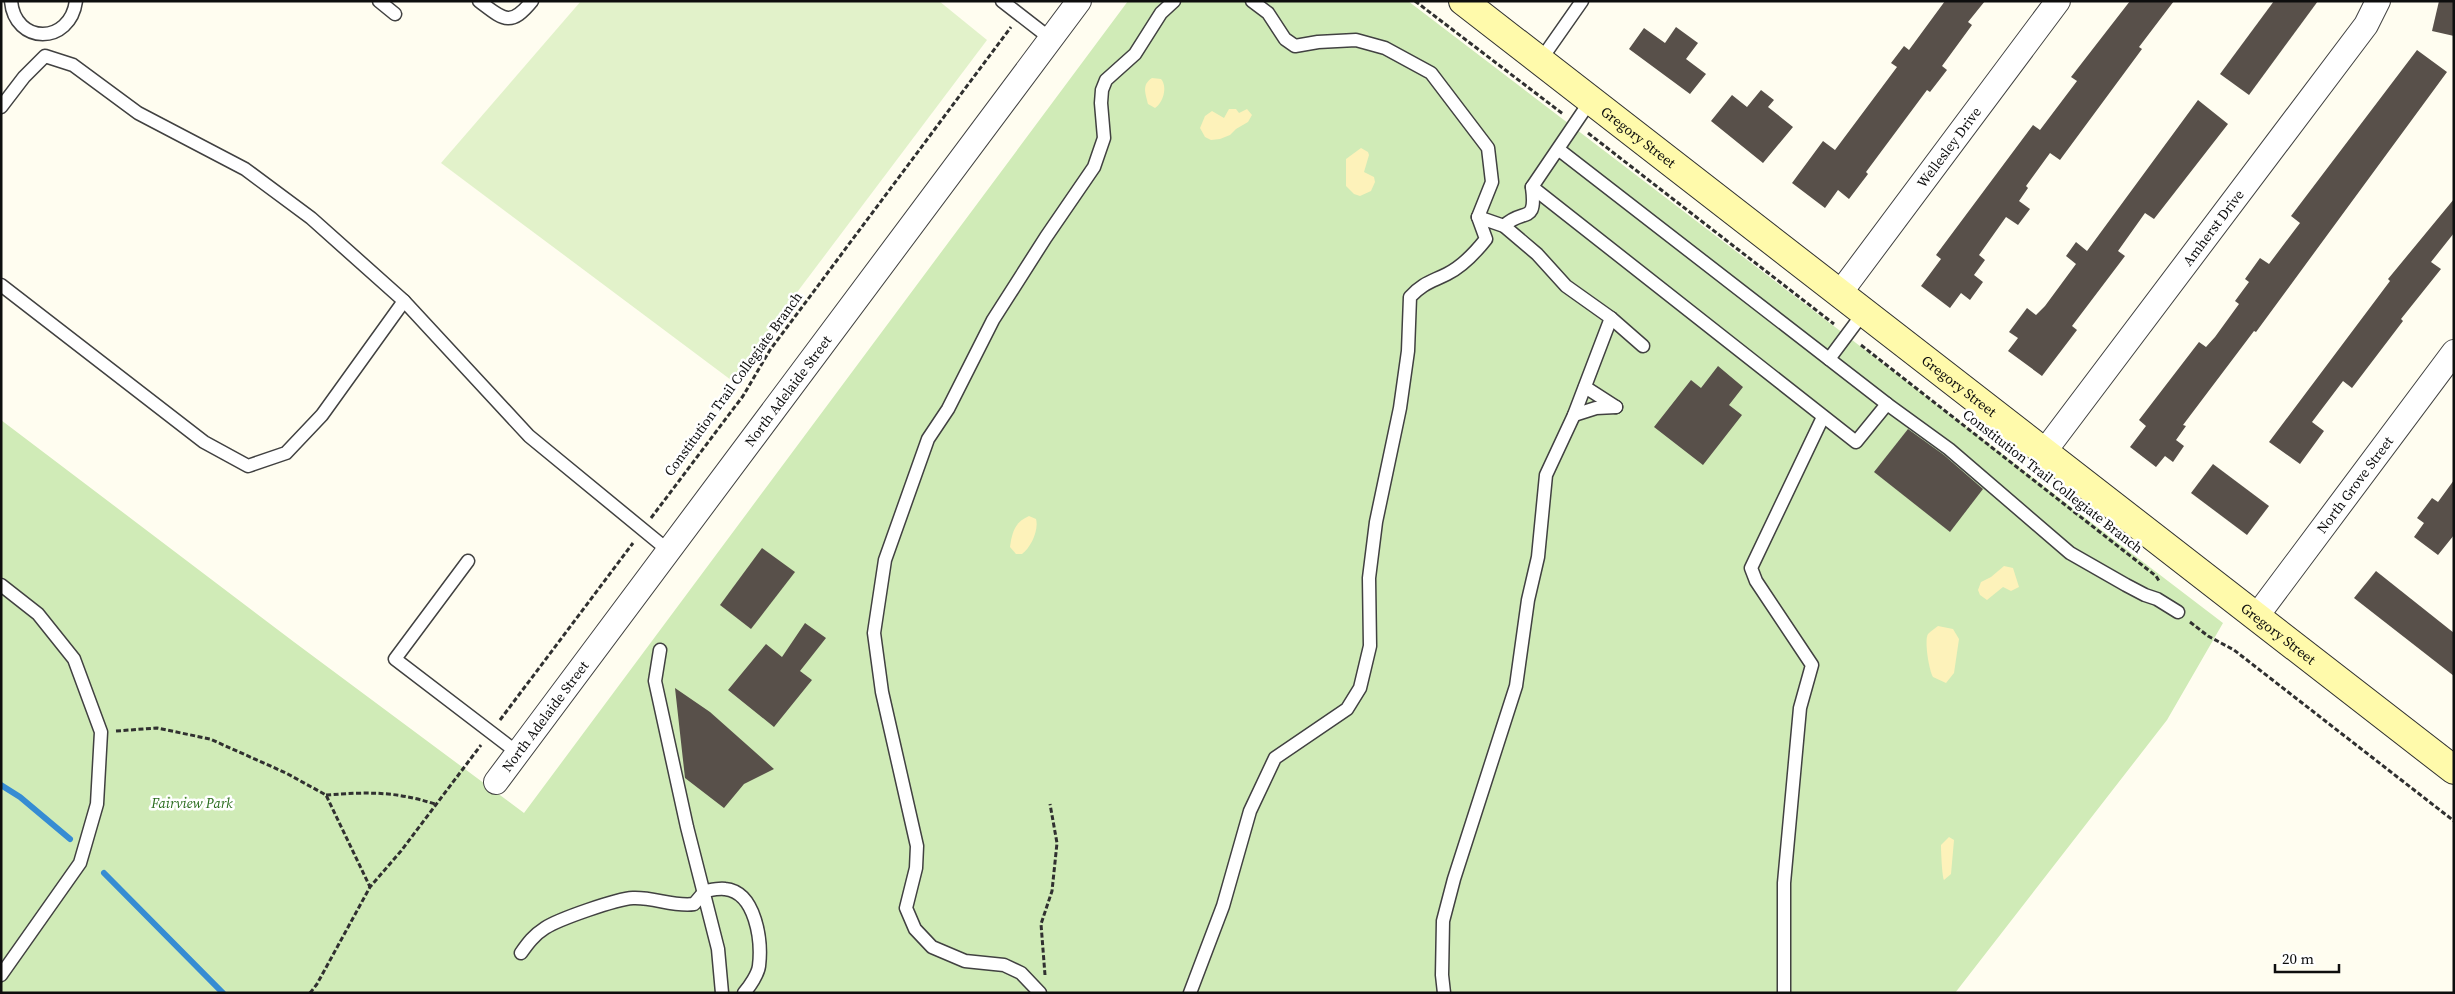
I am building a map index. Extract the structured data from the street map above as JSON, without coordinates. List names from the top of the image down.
{
  "streets": {
    "main road": ["Gregory Street"],
    "street": [
      "Wellesley Drive",
      "Amherst Drive",
      "North Adelaide Street",
      "North Grove Street"
    ],
    "path": ["Constitution Trail Collegiate Branch"]
  },
  "crossings": [
    ["Gregory Street", "Wellesley Drive"],
    ["Gregory Street", "Amherst Drive"],
    ["Gregory Street", "North Grove Street"]
  ],
  "parks": ["Fairview Park"],
  "scale_bar": "20 m"
}
